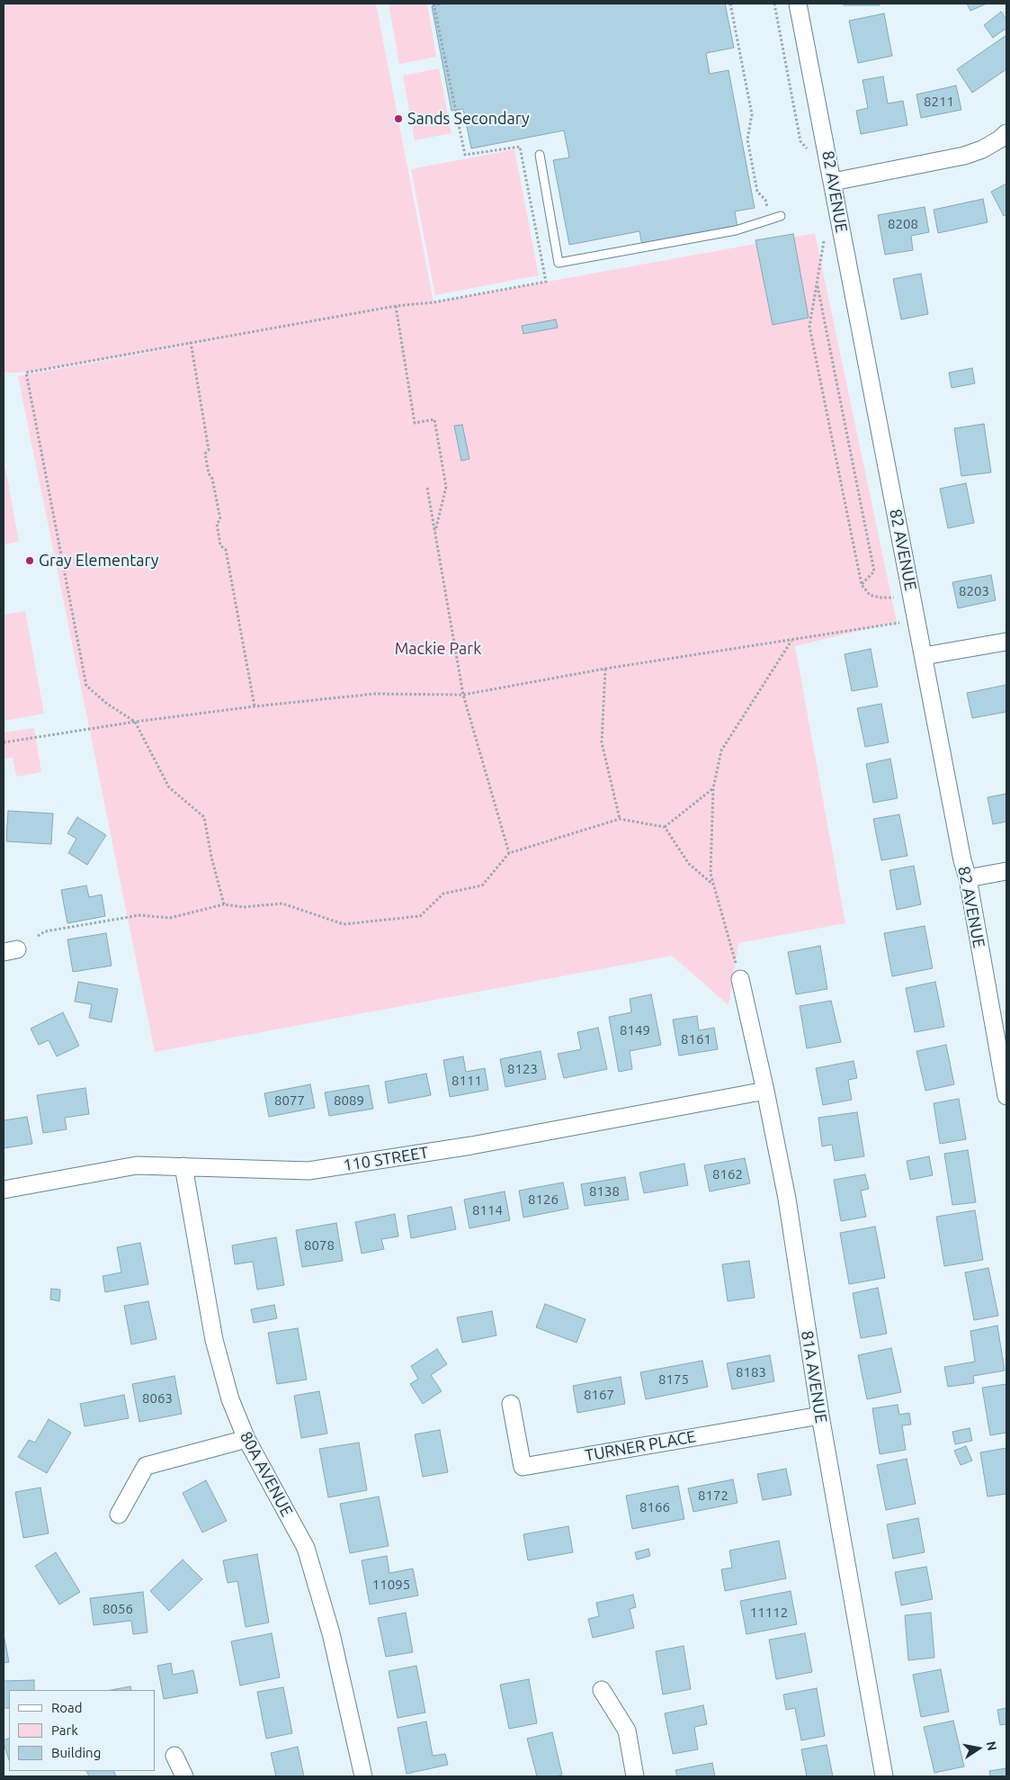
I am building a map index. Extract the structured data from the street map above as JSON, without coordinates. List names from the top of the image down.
{
  "streets": {
    "street": [
      "82 AVENUE",
      "110 STREET",
      "81A AVENUE",
      "TURNER PLACE",
      "80A AVENUE"
    ]
  },
  "crossings": [
    ["110 STREET", "81A AVENUE"],
    ["110 STREET", "80A AVENUE"],
    ["81A AVENUE", "TURNER PLACE"]
  ],
  "parks": ["Mackie Park"],
  "places": ["Sands Secondary", "Gray Elementary"],
  "house_numbers": [
    "8211",
    "8208",
    "8203",
    "8149",
    "8161",
    "8123",
    "8111",
    "8077",
    "8089",
    "8162",
    "8138",
    "8126",
    "8114",
    "8078",
    "8183",
    "8175",
    "8167",
    "8063",
    "8172",
    "8166",
    "11095",
    "8056",
    "11112"
  ],
  "legend": ["Road", "Park", "Building"],
  "north": "right"
}
